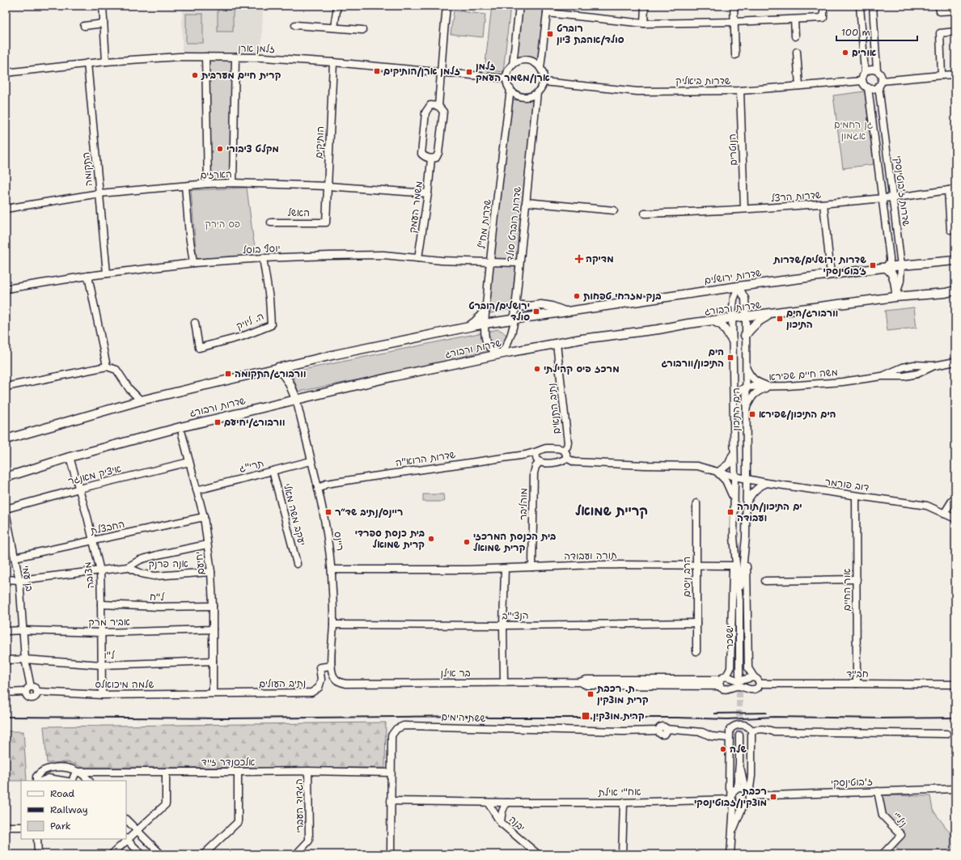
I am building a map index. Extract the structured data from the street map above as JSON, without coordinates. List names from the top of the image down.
{
  "streets": {
    "main road": ["שדרות ירושלים", "שדרות ורבורג", "ריינס"],
    "street": [
      "זלמן ארן",
      "שדרות ביאליק",
      "הותיקים",
      "הנוטרים",
      "התקומה",
      "הארזים",
      "שדרות ז'בוטינסקי",
      "שדרות הרצל",
      "משמר העמק",
      "האשל",
      "שדרות מח\"ל",
      "שדרות רוברט סולד",
      "יוסף בוסל",
      "ה. ליויק",
      "משה חיים שפירא",
      "נתיב התנאים",
      "הים התיכון",
      "שדרות הרוא\"ה",
      "תרי\"ג",
      "איציק מאנגר",
      "דוב פורמר",
      "מוהליבר",
      "יעקב משה מאלי",
      "החבצלת",
      "תורה ועבודה",
      "יחיעם",
      "אנה פרנק",
      "מצובה",
      "הרב ניסים",
      "בן עמי",
      "אור החיים",
      "ל\"ח",
      "הנצי\"ב",
      "אביר מרק",
      "יששכר",
      "ל\"ו",
      "בר אילן",
      "חב\"ד",
      "נתיב העולים",
      "שלמה מיכואלס",
      "ששת הימים",
      "אלכסנדר זייד",
      "ז'בוטינסקי",
      "אח\"י אילת",
      "הגדוד העברי",
      "ניל\"י",
      "יבנה"
    ]
  },
  "crossings": [
    ["זלמן ארן", "שדרות ביאליק"],
    ["זלמן ארן", "הותיקים"],
    ["זלמן ארן", "התקומה"],
    ["זלמן ארן", "משמר העמק"],
    ["זלמן ארן", "שדרות מח\"ל"],
    ["זלמן ארן", "שדרות רוברט סולד"],
    ["שדרות ביאליק", "הנוטרים"],
    ["שדרות ביאליק", "שדרות ז'בוטינסקי"],
    ["שדרות ביאליק", "שדרות מח\"ל"],
    ["שדרות ביאליק", "שדרות רוברט סולד"],
    ["הותיקים", "הארזים"],
    ["הותיקים", "האשל"],
    ["הנוטרים", "שדרות הרצל"],
    ["התקומה", "הארזים"],
    ["התקומה", "יוסף בוסל"],
    ["הארזים", "משמר העמק"],
    ["שדרות ז'בוטינסקי", "שדרות הרצל"],
    ["שדרות ז'בוטינסקי", "שדרות ירושלים"],
    ["שדרות ז'בוטינסקי", "שדרות ורבורג"],
    ["משמר העמק", "יוסף בוסל"],
    ["שדרות מח\"ל", "שדרות רוברט סולד"],
    ["שדרות מח\"ל", "יוסף בוסל"],
    ["שדרות מח\"ל", "שדרות ורבורג"],
    ["שדרות רוברט סולד", "יוסף בוסל"],
    ["שדרות רוברט סולד", "שדרות ירושלים"],
    ["שדרות רוברט סולד", "שדרות ורבורג"],
    ["יוסף בוסל", "ה. ליויק"],
    ["שדרות ירושלים", "הים התיכון"],
    ["שדרות ורבורג", "נתיב התנאים"],
    ["שדרות ורבורג", "הים התיכון"],
    ["שדרות ורבורג", "ריינס"],
    ["שדרות ורבורג", "מצובה"],
    ["משה חיים שפירא", "הים התיכון"],
    ["נתיב התנאים", "שדרות הרוא\"ה"],
    ["הים התיכון", "דוב פורמר"],
    ["הים התיכון", "יששכר"],
    ["שדרות הרוא\"ה", "ריינס"],
    ["תרי\"ג", "יעקב משה מאלי"],
    ["תרי\"ג", "ריינס"],
    ["תרי\"ג", "יחיעם"],
    ["איציק מאנגר", "יחיעם"],
    ["איציק מאנגר", "מצובה"],
    ["דוב פורמר", "אור החיים"],
    ["מוהליבר", "תורה ועבודה"],
    ["החבצלת", "יחיעם"],
    ["החבצלת", "מצובה"],
    ["החבצלת", "בן עמי"],
    ["ריינס", "תורה ועבודה"],
    ["ריינס", "הנצי\"ב"],
    ["ריינס", "בר אילן"],
    ["ריינס", "נתיב העולים"],
    ["תורה ועבודה", "הרב ניסים"],
    ["יחיעם", "אנה פרנק"],
    ["יחיעם", "ל\"ח"],
    ["יחיעם", "אביר מרק"],
    ["יחיעם", "ל\"ו"],
    ["יחיעם", "נתיב העולים"],
    ["יחיעם", "שלמה מיכואלס"],
    ["אנה פרנק", "מצובה"],
    ["אנה פרנק", "בן עמי"],
    ["מצובה", "ל\"ח"],
    ["מצובה", "אביר מרק"],
    ["מצובה", "ל\"ו"],
    ["מצובה", "שלמה מיכואלס"],
    ["הרב ניסים", "הנצי\"ב"],
    ["בן עמי", "אביר מרק"],
    ["בן עמי", "ל\"ו"],
    ["בן עמי", "שלמה מיכואלס"],
    ["אור החיים", "חב\"ד"],
    ["נתיב העולים", "שלמה מיכואלס"],
    ["ששת הימים", "אלכסנדר זייד"],
    ["אלכסנדר זייד", "הגדוד העברי"],
    ["ז'בוטינסקי", "אח\"י אילת"],
    ["ז'בוטינסקי", "ניל\"י"]
  ],
  "districts": ["קריית שמואל"],
  "parks": ["גן רחמים אגמון", "פס הירק"],
  "places": {
    "transit": [
      "רוברט סולד/אהבת ציון",
      "זלמן ארן/הותיקים",
      "זלמן ארן/משמר העמק",
      "שדרות ירושלים/שדרות ז׳בוטינסקי",
      "ירושלים/רוברט סולד",
      "וורבורג/הים התיכון",
      "הים התיכון/וורבורג",
      "וורבורג/התקומה",
      "הים התיכון/שפירא",
      "וורבורג/יחיעם",
      "ריינס/נתיב שד״ר",
      "ים התיכון/תורה ועבודה",
      "ת. רכבת קרית מוצקין",
      "קרית מוצקין",
      "רכבת מוצקין/זבוטינסקי"
    ],
    "other": [
      "אורים",
      "קרית חיים מערבית",
      "מקלט ציבורי",
      "בנק מזרחי טפחות",
      "מרכז פיס קהילתי",
      "בית כנסת ספרדי קרית שמואל",
      "בית הכנסת המרכזי קרית שמואל",
      "שלה"
    ],
    "health": ["מדיקה"]
  },
  "legend": ["Road", "Railway", "Park"],
  "scale_bar": "100 m"
}
